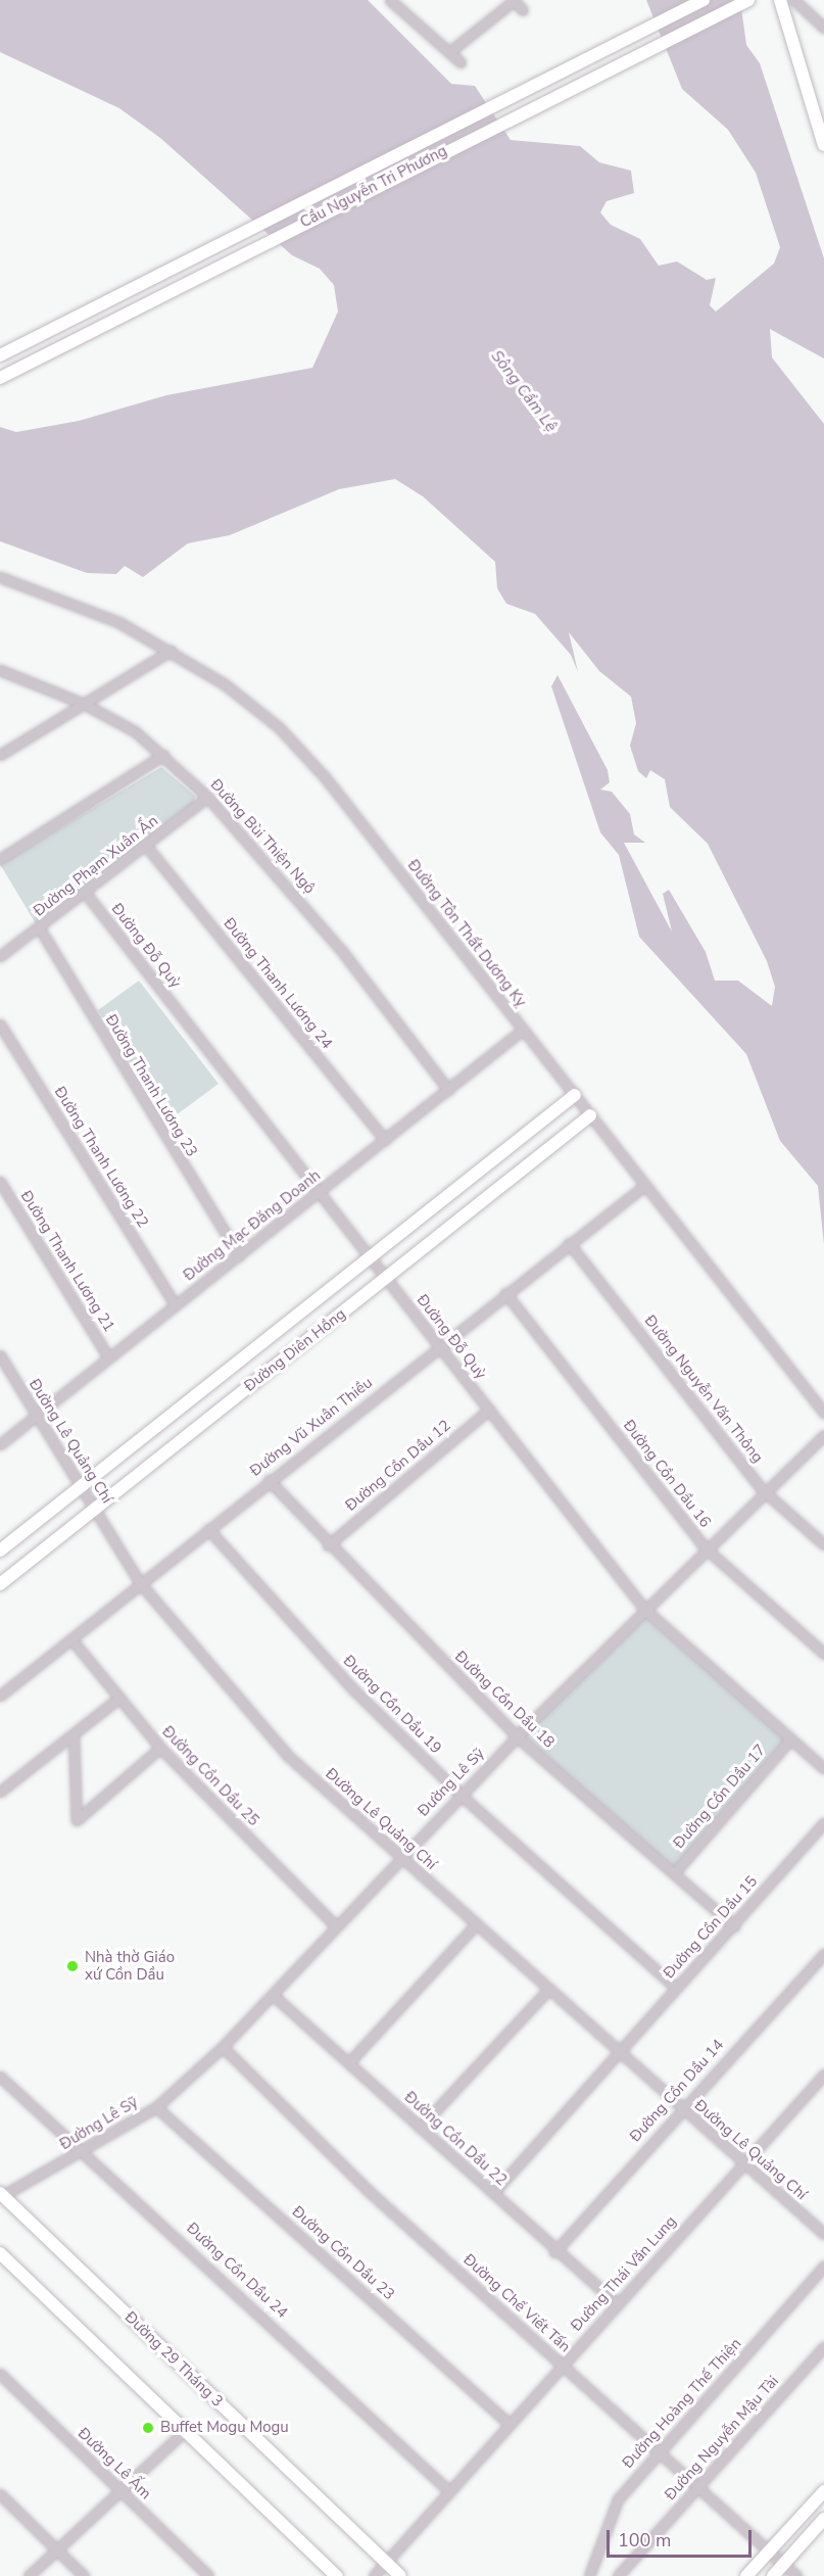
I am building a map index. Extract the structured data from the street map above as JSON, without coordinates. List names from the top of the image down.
{
  "streets": {
    "street": [
      "Cầu Nguyễn Tri Phương",
      "Đường Bùi Thiện Ngộ",
      "Đường Phạm Xuân Ẩn",
      "Đường Tôn Thất Dương Kỵ",
      "Đường Đỗ Quỳ",
      "Đường Thanh Lương 24",
      "Đường Thanh Lương 23",
      "Đường Thanh Lương 22",
      "Đường Mạc Đăng Doanh",
      "Đường Thanh Lương 21",
      "Đường Diên Hồng",
      "Đường Nguyễn Văn Thông",
      "Đường Vũ Xuân Thiều",
      "Đường Lê Quảng Chí",
      "Đường Cồn Dầu 12",
      "Đường Cồn Dầu 16",
      "Đường Cồn Dầu 18",
      "Đường Cồn Dầu 19",
      "Đường Cồn Dầu 25",
      "Đường Lê Sỹ",
      "Đường Cồn Dầu 17",
      "Đường Cồn Dầu 15",
      "Đường Cồn Dầu 14",
      "Đường Cồn Dầu 22",
      "Đường Cồn Dầu 23",
      "Đường Cồn Dầu 24",
      "Đường Thái Văn Lung",
      "Đường Chế Viết Tấn",
      "Đường 29 Tháng 3",
      "Đường Hoàng Thế Thiện",
      "Đường Nguyễn Mậu Tài",
      "Đường Lê Ấm"
    ]
  },
  "crossings": [
    ["Đường Bùi Thiện Ngộ", "Đường Phạm Xuân Ẩn"],
    ["Đường Bùi Thiện Ngộ", "Đường Mạc Đăng Doanh"],
    ["Đường Phạm Xuân Ẩn", "Đường Đỗ Quỳ"],
    ["Đường Phạm Xuân Ẩn", "Đường Thanh Lương 24"],
    ["Đường Phạm Xuân Ẩn", "Đường Thanh Lương 23"],
    ["Đường Tôn Thất Dương Kỵ", "Đường Mạc Đăng Doanh"],
    ["Đường Tôn Thất Dương Kỵ", "Đường Diên Hồng"],
    ["Đường Tôn Thất Dương Kỵ", "Đường Vũ Xuân Thiều"],
    ["Đường Đỗ Quỳ", "Đường Mạc Đăng Doanh"],
    ["Đường Đỗ Quỳ", "Đường Diên Hồng"],
    ["Đường Đỗ Quỳ", "Đường Vũ Xuân Thiều"],
    ["Đường Đỗ Quỳ", "Đường Cồn Dầu 12"],
    ["Đường Đỗ Quỳ", "Đường Lê Sỹ"],
    ["Đường Đỗ Quỳ", "Đường Cồn Dầu 17"],
    ["Đường Thanh Lương 24", "Đường Mạc Đăng Doanh"],
    ["Đường Thanh Lương 23", "Đường Mạc Đăng Doanh"],
    ["Đường Thanh Lương 22", "Đường Mạc Đăng Doanh"],
    ["Đường Mạc Đăng Doanh", "Đường Thanh Lương 21"],
    ["Đường Mạc Đăng Doanh", "Đường Lê Quảng Chí"],
    ["Đường Diên Hồng", "Đường Lê Quảng Chí"],
    ["Đường Nguyễn Văn Thông", "Đường Vũ Xuân Thiều"],
    ["Đường Nguyễn Văn Thông", "Đường Lê Sỹ"],
    ["Đường Vũ Xuân Thiều", "Đường Lê Quảng Chí"],
    ["Đường Vũ Xuân Thiều", "Đường Cồn Dầu 16"],
    ["Đường Vũ Xuân Thiều", "Đường Cồn Dầu 18"],
    ["Đường Vũ Xuân Thiều", "Đường Cồn Dầu 19"],
    ["Đường Vũ Xuân Thiều", "Đường Cồn Dầu 25"],
    ["Đường Lê Quảng Chí", "Đường Lê Sỹ"],
    ["Đường Lê Quảng Chí", "Đường Cồn Dầu 15"],
    ["Đường Lê Quảng Chí", "Đường Cồn Dầu 14"],
    ["Đường Lê Quảng Chí", "Đường Thái Văn Lung"],
    ["Đường Cồn Dầu 12", "Đường Cồn Dầu 18"],
    ["Đường Cồn Dầu 16", "Đường Lê Sỹ"],
    ["Đường Cồn Dầu 18", "Đường Lê Sỹ"],
    ["Đường Cồn Dầu 18", "Đường Cồn Dầu 17"],
    ["Đường Cồn Dầu 18", "Đường Cồn Dầu 15"],
    ["Đường Cồn Dầu 19", "Đường Lê Sỹ"],
    ["Đường Cồn Dầu 19", "Đường Cồn Dầu 15"],
    ["Đường Cồn Dầu 25", "Đường Lê Sỹ"],
    ["Đường Lê Sỹ", "Đường Cồn Dầu 22"],
    ["Đường Lê Sỹ", "Đường Cồn Dầu 23"],
    ["Đường Lê Sỹ", "Đường Cồn Dầu 24"],
    ["Đường Lê Sỹ", "Đường Chế Viết Tấn"],
    ["Đường Lê Sỹ", "Đường 29 Tháng 3"],
    ["Đường Cồn Dầu 15", "Đường Cồn Dầu 22"],
    ["Đường Cồn Dầu 14", "Đường Cồn Dầu 22"],
    ["Đường Cồn Dầu 22", "Đường Thái Văn Lung"],
    ["Đường Cồn Dầu 23", "Đường Thái Văn Lung"],
    ["Đường Cồn Dầu 24", "Đường Thái Văn Lung"],
    ["Đường Thái Văn Lung", "Đường Chế Viết Tấn"],
    ["Đường Thái Văn Lung", "Đường 29 Tháng 3"],
    ["Đường Chế Viết Tấn", "Đường Hoàng Thế Thiện"],
    ["Đường Chế Viết Tấn", "Đường Nguyễn Mậu Tài"]
  ],
  "water": ["Sông Cẩm Lệ"],
  "places": ["Nhà thờ Giáo xứ Cồn Dầu", "Buffet Mogu Mogu"],
  "scale_bar": "100 m"
}
